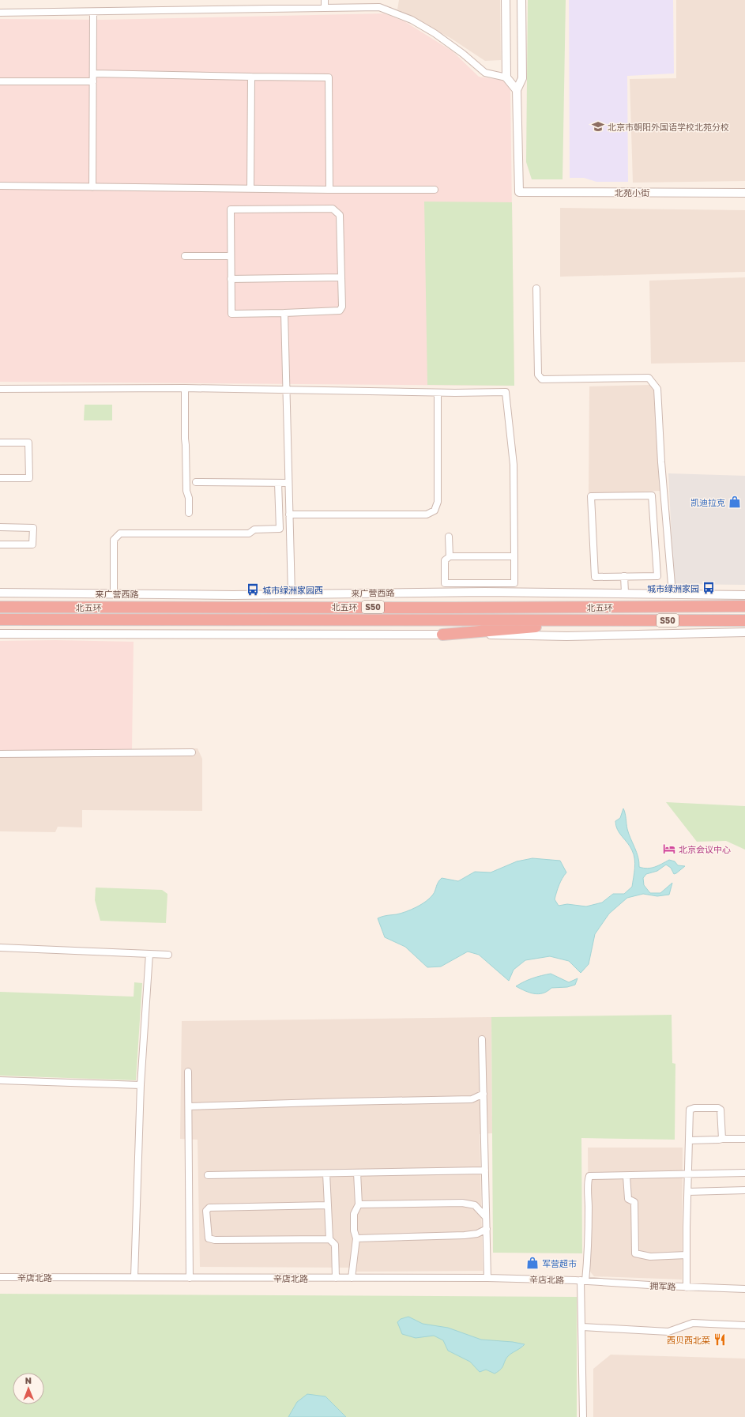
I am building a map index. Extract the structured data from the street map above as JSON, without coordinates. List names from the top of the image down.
{
  "streets": {
    "highway": ["北五环", "S50"],
    "street": [
      "北苑小街",
      "来广营西路",
      "辛店北路",
      "拥军路"
    ]
  },
  "crossings": [
    ["辛店北路", "拥军路"]
  ],
  "places": {
    "school or university": ["北京市朝阳外国语学校北苑分校"],
    "shop": ["凯迪拉克", "军营超市"],
    "bus stop": ["城市绿洲家园", "城市绿洲家园西"],
    "hotel": ["北京会议中心"],
    "restaurant": ["西贝西北菜"]
  },
  "north": "top"
}
